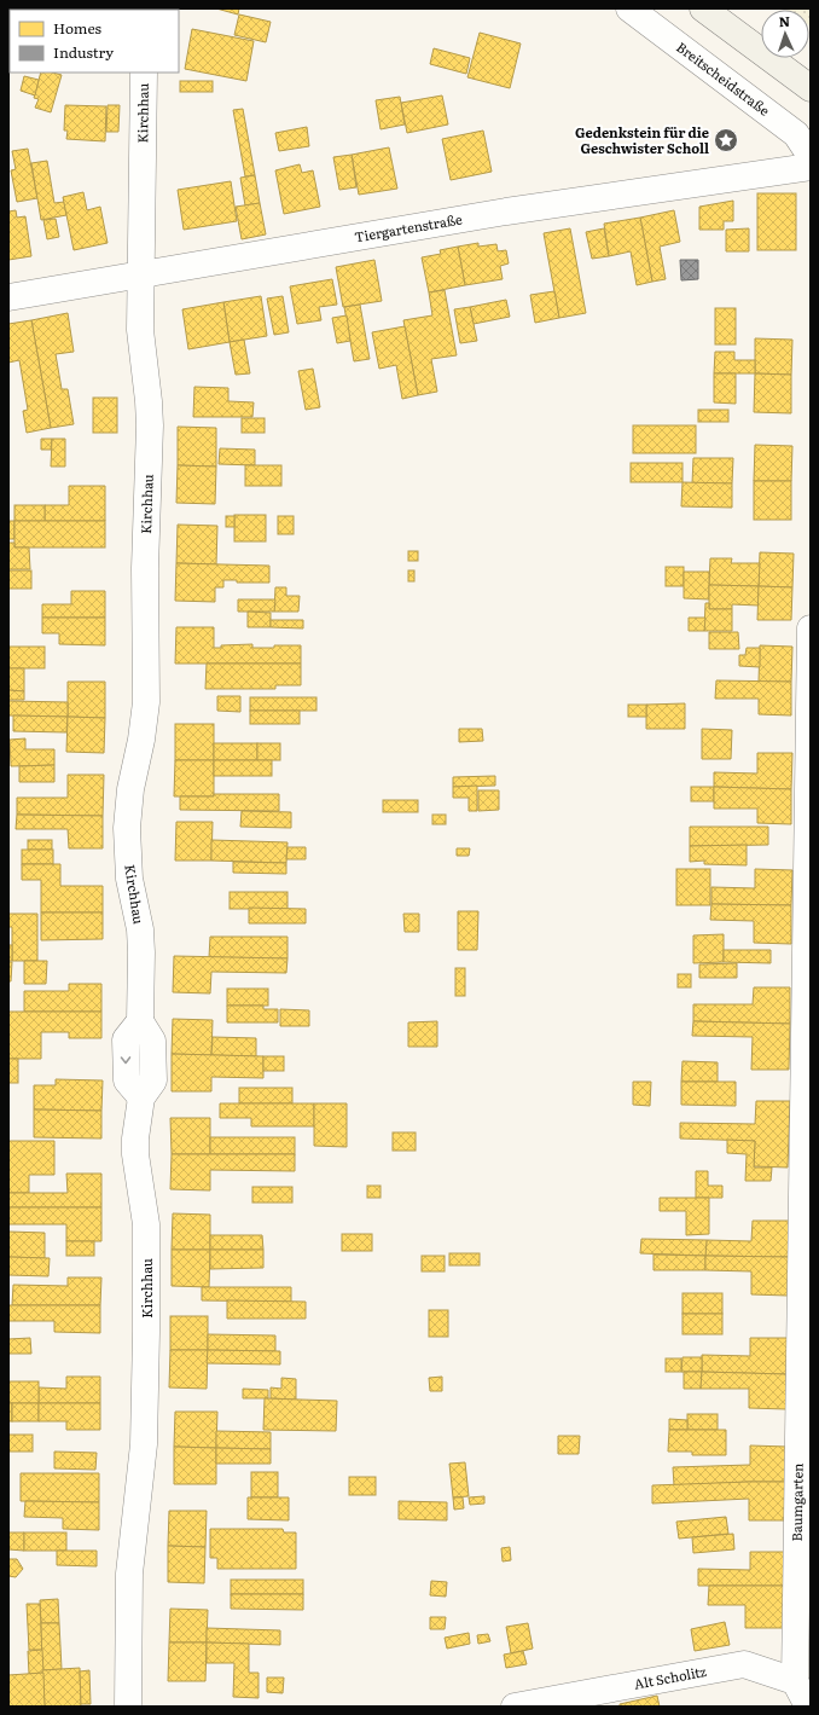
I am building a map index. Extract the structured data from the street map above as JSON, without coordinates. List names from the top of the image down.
{
  "streets": {
    "street": [
      "Breitscheidstraße",
      "Kirchhau",
      "Tiergartenstraße",
      "Baumgarten",
      "Alt Scholitz"
    ]
  },
  "crossings": [
    ["Kirchhau", "Tiergartenstraße"],
    ["Baumgarten", "Alt Scholitz"]
  ],
  "places": {
    "place": ["Gedenkstein für die Geschwister Scholl"]
  },
  "legend": ["Homes", "Industry"],
  "north": "top"
}
